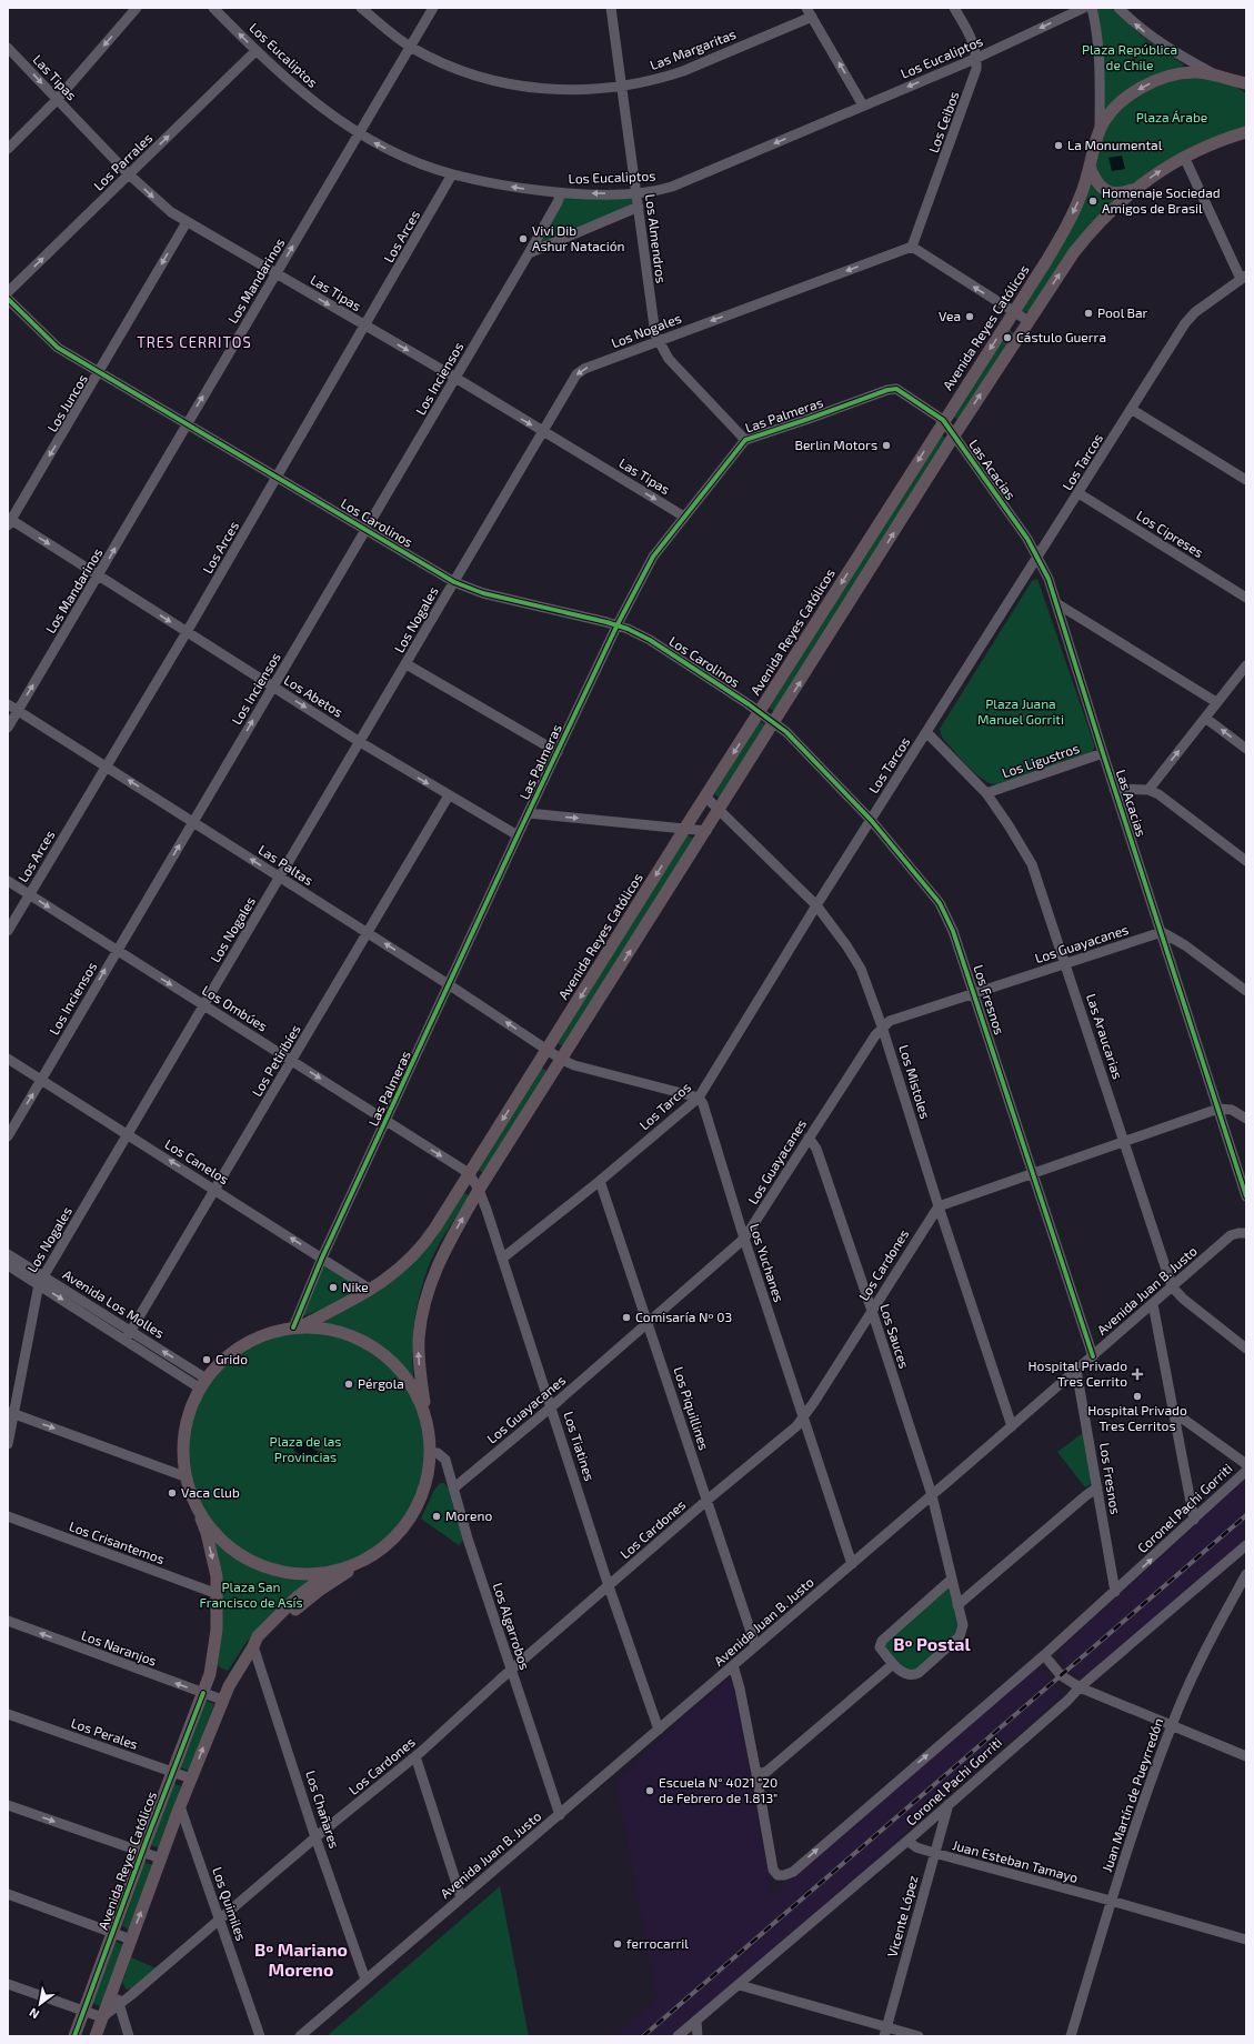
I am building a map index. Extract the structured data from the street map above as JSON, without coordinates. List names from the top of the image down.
{
  "streets": {
    "main road": ["Avenida Reyes Católicos"],
    "street": [
      "Las Margaritas",
      "Los Eucaliptos",
      "Las Tipas",
      "Los Ceibos",
      "Los Parrales",
      "Los Arces",
      "Los Almendros",
      "Los Mandarinos",
      "Los Nogales",
      "Los Inciensos",
      "Los Juncos",
      "Las Palmeras",
      "Los Tarcos",
      "Las Acacias",
      "Los Carolinos",
      "Los Cipreses",
      "Los Abetos",
      "Los Ligustros",
      "Las Paltas",
      "Los Guayacanes",
      "Los Fresnos",
      "Los Ombúes",
      "Las Araucarias",
      "Los Petiribíes",
      "Los Mistoles",
      "Los Canelos",
      "Los Yuchanes",
      "Los Cardones",
      "Avenida Juan B. Justo",
      "Avenida Los Molles",
      "Los Sauces",
      "Los Piquillines",
      "Los Tiatines",
      "Coronel Pachi Gorriti",
      "Los Crisantemos",
      "Los Algarrobos",
      "Los Naranjos",
      "Los Perales",
      "Juan Martín de Pueyrredón",
      "Los Chañares",
      "Juan Esteban Tamayo",
      "Los Quimiles",
      "Vicente López"
    ]
  },
  "crossings": [
    ["Las Margaritas", "Los Almendros"],
    ["Las Margaritas", "Los Mandarinos"],
    ["Los Eucaliptos", "Los Ceibos"],
    ["Los Eucaliptos", "Los Parrales"],
    ["Los Eucaliptos", "Los Arces"],
    ["Los Eucaliptos", "Los Almendros"],
    ["Los Eucaliptos", "Los Mandarinos"],
    ["Los Eucaliptos", "Los Inciensos"],
    ["Las Tipas", "Los Parrales"],
    ["Las Tipas", "Los Arces"],
    ["Las Tipas", "Los Mandarinos"],
    ["Las Tipas", "Los Nogales"],
    ["Las Tipas", "Los Inciensos"],
    ["Las Tipas", "Los Juncos"],
    ["Las Tipas", "Las Palmeras"],
    ["Los Ceibos", "Los Nogales"],
    ["Los Arces", "Los Carolinos"],
    ["Los Arces", "Los Abetos"],
    ["Los Arces", "Las Paltas"],
    ["Los Arces", "Los Ombúes"],
    ["Los Almendros", "Los Nogales"],
    ["Los Almendros", "Las Palmeras"],
    ["Los Mandarinos", "Los Carolinos"],
    ["Los Mandarinos", "Los Abetos"],
    ["Los Mandarinos", "Las Paltas"],
    ["Avenida Reyes Católicos", "Las Palmeras"],
    ["Avenida Reyes Católicos", "Los Carolinos"],
    ["Avenida Reyes Católicos", "Las Paltas"],
    ["Avenida Reyes Católicos", "Los Fresnos"],
    ["Avenida Reyes Católicos", "Los Ombúes"],
    ["Avenida Reyes Católicos", "Los Mistoles"],
    ["Avenida Reyes Católicos", "Los Canelos"],
    ["Avenida Reyes Católicos", "Los Tiatines"],
    ["Avenida Reyes Católicos", "Los Crisantemos"],
    ["Avenida Reyes Católicos", "Los Naranjos"],
    ["Avenida Reyes Católicos", "Los Perales"],
    ["Los Nogales", "Los Carolinos"],
    ["Los Nogales", "Los Abetos"],
    ["Los Nogales", "Las Paltas"],
    ["Los Nogales", "Los Ombúes"],
    ["Los Nogales", "Los Canelos"],
    ["Los Nogales", "Avenida Los Molles"],
    ["Los Inciensos", "Los Carolinos"],
    ["Los Inciensos", "Los Abetos"],
    ["Los Inciensos", "Las Paltas"],
    ["Los Inciensos", "Los Ombúes"],
    ["Los Inciensos", "Los Canelos"],
    ["Los Juncos", "Los Carolinos"],
    ["Los Juncos", "Los Abetos"],
    ["Las Palmeras", "Las Acacias"],
    ["Las Palmeras", "Los Carolinos"],
    ["Las Palmeras", "Los Abetos"],
    ["Las Palmeras", "Las Paltas"],
    ["Las Palmeras", "Los Ombúes"],
    ["Las Palmeras", "Los Canelos"],
    ["Los Tarcos", "Las Acacias"],
    ["Los Tarcos", "Los Cipreses"],
    ["Los Tarcos", "Los Fresnos"],
    ["Los Tarcos", "Las Araucarias"],
    ["Los Tarcos", "Los Mistoles"],
    ["Los Tarcos", "Los Yuchanes"],
    ["Los Tarcos", "Los Piquillines"],
    ["Los Tarcos", "Los Tiatines"],
    ["Las Acacias", "Los Ligustros"],
    ["Las Acacias", "Los Guayacanes"],
    ["Los Carolinos", "Los Fresnos"],
    ["Los Abetos", "Los Petiribíes"],
    ["Los Ligustros", "Las Araucarias"],
    ["Las Paltas", "Los Petiribíes"],
    ["Los Guayacanes", "Los Fresnos"],
    ["Los Guayacanes", "Las Araucarias"],
    ["Los Guayacanes", "Los Mistoles"],
    ["Los Guayacanes", "Los Yuchanes"],
    ["Los Guayacanes", "Los Sauces"],
    ["Los Guayacanes", "Los Piquillines"],
    ["Los Guayacanes", "Los Tiatines"],
    ["Los Guayacanes", "Los Algarrobos"],
    ["Los Fresnos", "Avenida Juan B. Justo"],
    ["Los Fresnos", "Coronel Pachi Gorriti"],
    ["Los Ombúes", "Los Petiribíes"],
    ["Los Ombúes", "Los Tiatines"],
    ["Las Araucarias", "Avenida Juan B. Justo"],
    ["Los Petiribíes", "Los Canelos"],
    ["Los Petiribíes", "Avenida Los Molles"],
    ["Los Mistoles", "Los Cardones"],
    ["Los Mistoles", "Avenida Juan B. Justo"],
    ["Los Yuchanes", "Los Cardones"],
    ["Los Yuchanes", "Avenida Juan B. Justo"],
    ["Los Cardones", "Los Sauces"],
    ["Los Cardones", "Los Piquillines"],
    ["Los Cardones", "Los Tiatines"],
    ["Los Cardones", "Los Algarrobos"],
    ["Los Cardones", "Los Chañares"],
    ["Los Cardones", "Los Quimiles"],
    ["Avenida Juan B. Justo", "Los Sauces"],
    ["Avenida Juan B. Justo", "Los Piquillines"],
    ["Avenida Juan B. Justo", "Los Tiatines"],
    ["Avenida Juan B. Justo", "Los Algarrobos"],
    ["Avenida Juan B. Justo", "Los Chañares"],
    ["Coronel Pachi Gorriti", "Juan Esteban Tamayo"],
    ["Coronel Pachi Gorriti", "Vicente López"],
    ["Juan Martín de Pueyrredón", "Juan Esteban Tamayo"],
    ["Juan Esteban Tamayo", "Vicente López"]
  ],
  "one_way": [
    "Los Eucaliptos",
    "Las Tipas",
    "Los Parrales",
    "Los Mandarinos",
    "Los Inciensos",
    "Los Juncos",
    "Los Abetos",
    "Las Paltas",
    "Los Ombúes",
    "Los Canelos",
    "Los Naranjos"
  ],
  "districts": ["TRES CERRITOS", "Bº Postal", "Bº Mariano Moreno"],
  "parks": [
    "Plaza República de Chile",
    "Plaza Árabe",
    "Plaza Juana Manuel Gorriti",
    "Plaza de las Provincias",
    "Plaza San Francisco de Asís"
  ],
  "places": {
    "other": [
      "La Monumental",
      "Homenaje Sociedad Amigos de Brasil",
      "Vivi Dib Ashur Natación",
      "Pool Bar",
      "Vea",
      "Cástulo Guerra",
      "Berlin Motors",
      "Nike",
      "Comisaría Nº 03",
      "Grido",
      "Pérgola",
      "Hospital Privado Tres Cerritos",
      "Vaca Club",
      "Moreno",
      "Escuela N° 4021 \"20 de Febrero de 1.813\"",
      "ferrocarril"
    ],
    "health": ["Hospital Privado Tres Cerrito"]
  },
  "north": "bottom left"
}
